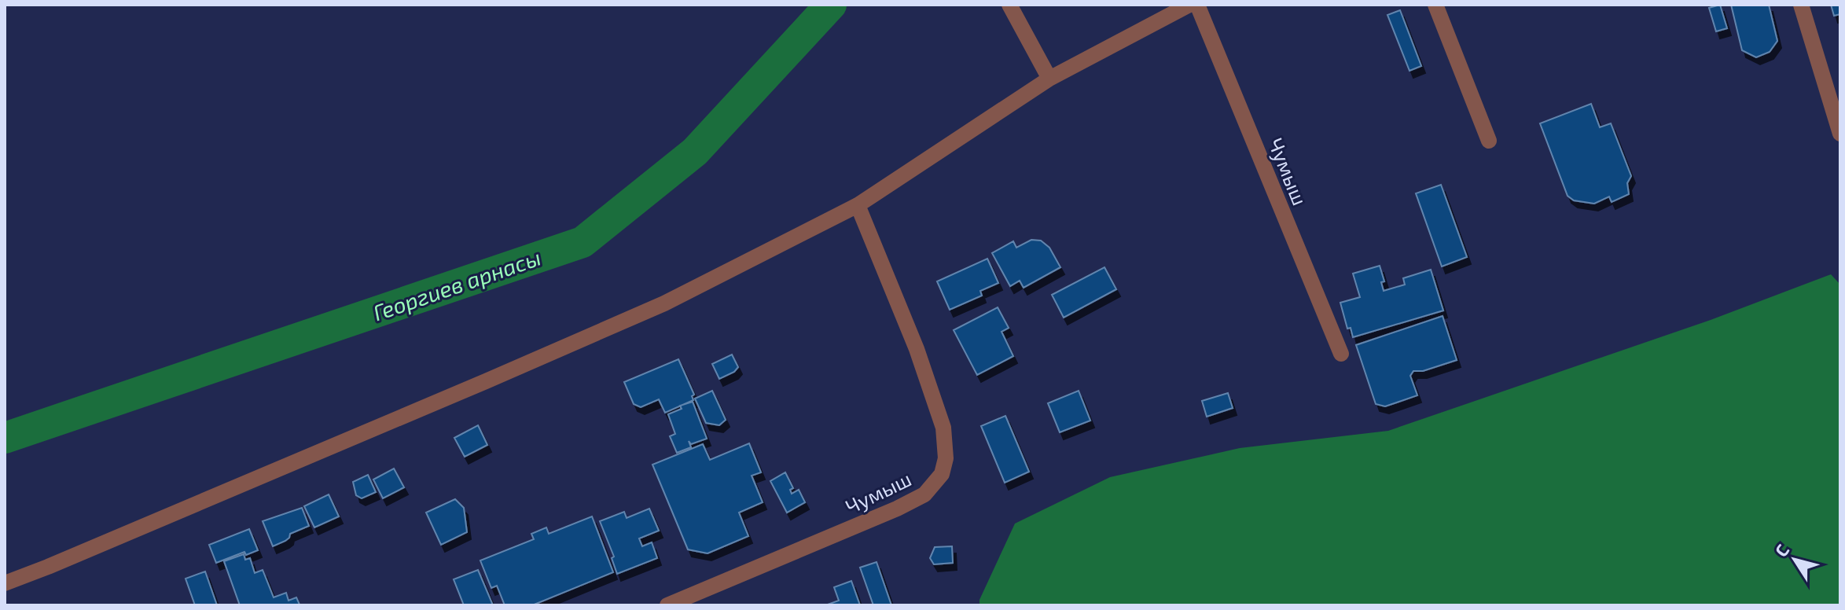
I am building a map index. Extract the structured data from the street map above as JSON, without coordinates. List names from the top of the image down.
{
  "streets": {
    "street": ["Чумыш"]
  },
  "water": ["Георгиев арнасы"],
  "north": "top left"
}
